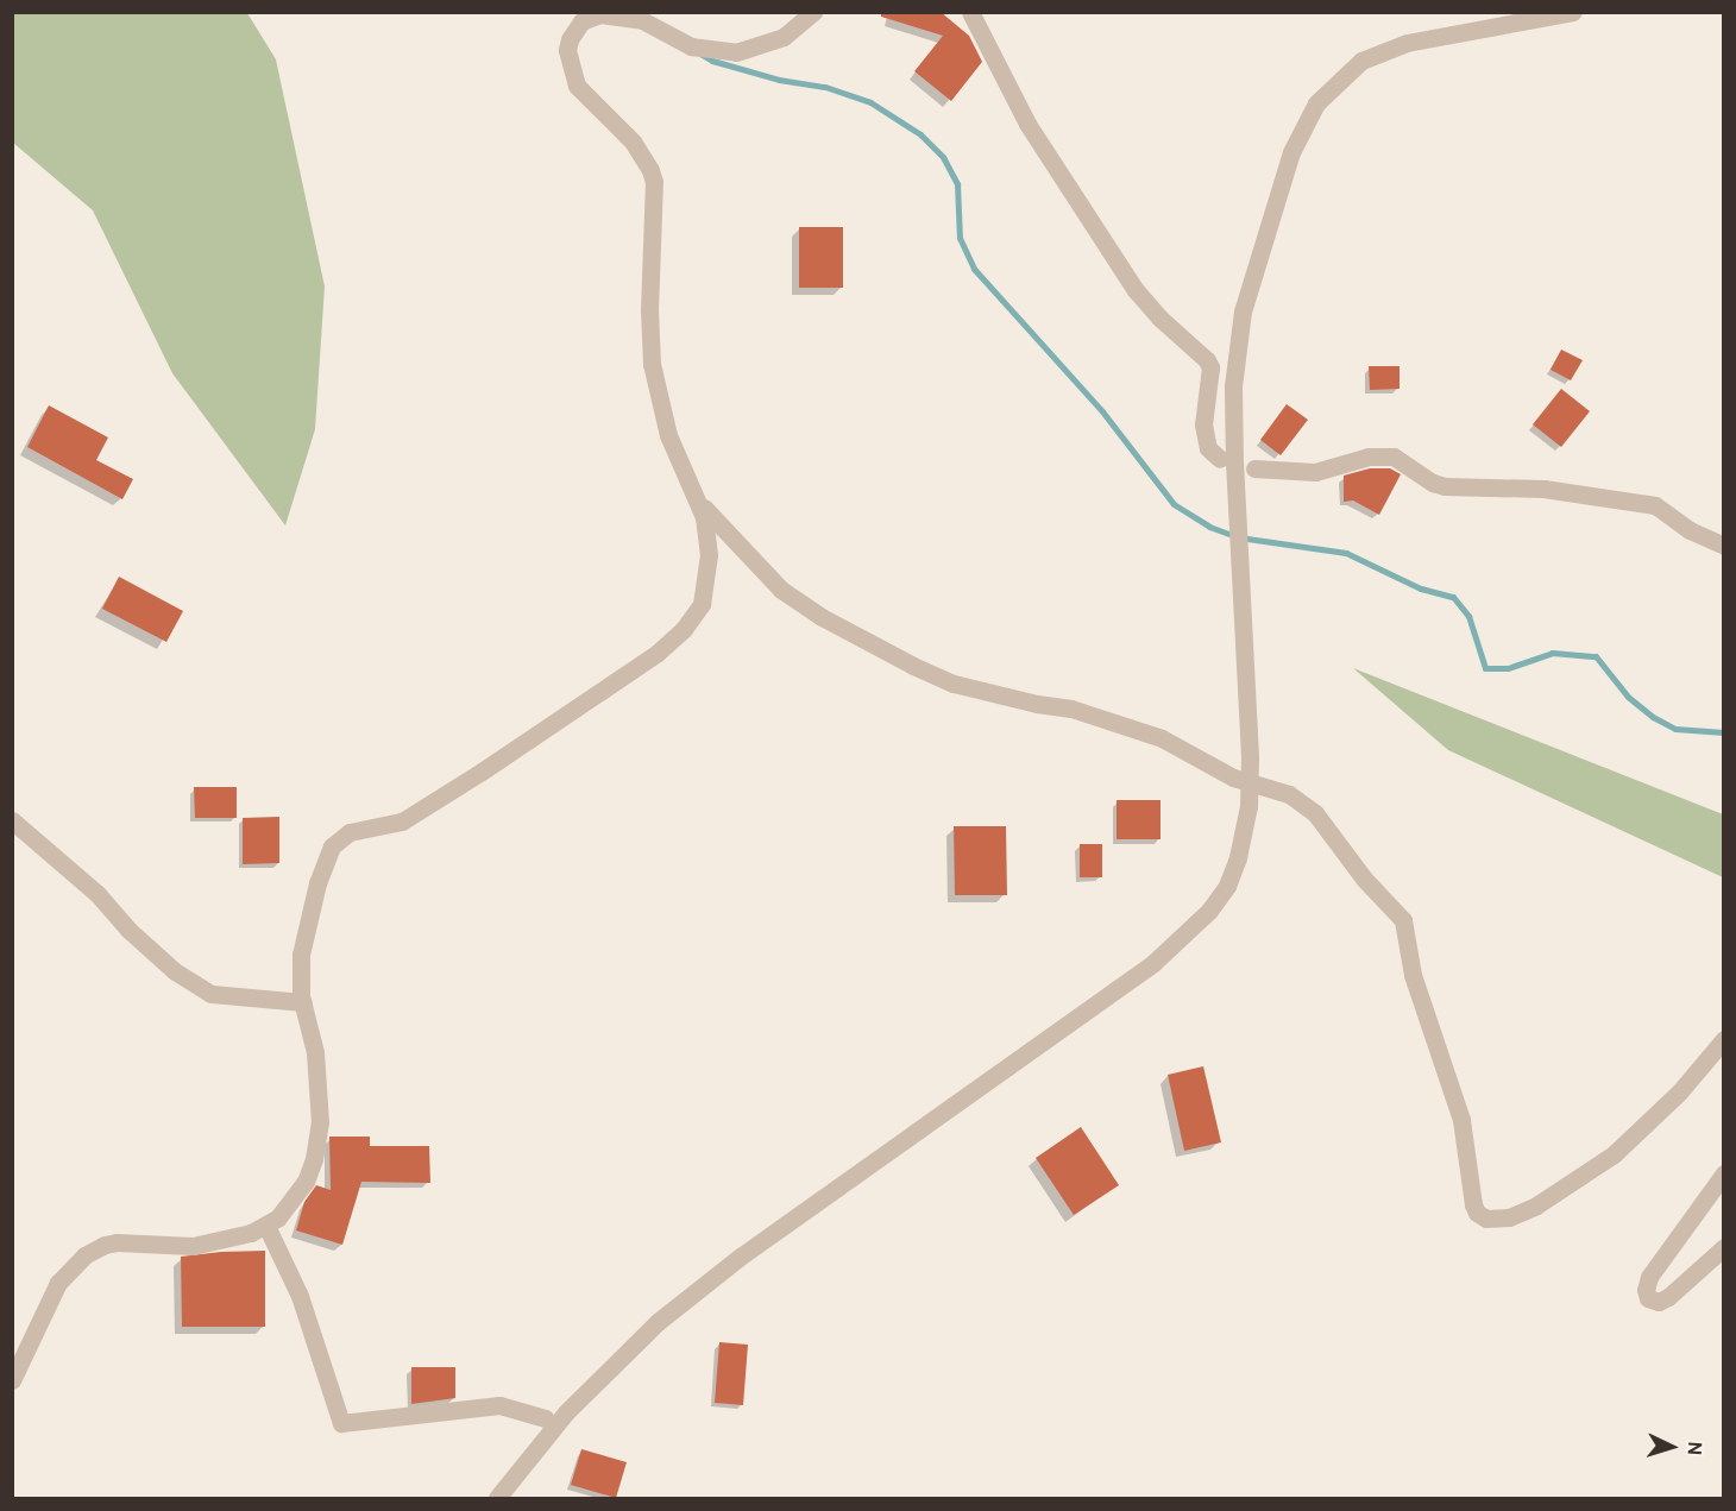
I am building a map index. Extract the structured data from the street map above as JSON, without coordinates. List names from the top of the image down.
{
  "north": "right"
}
